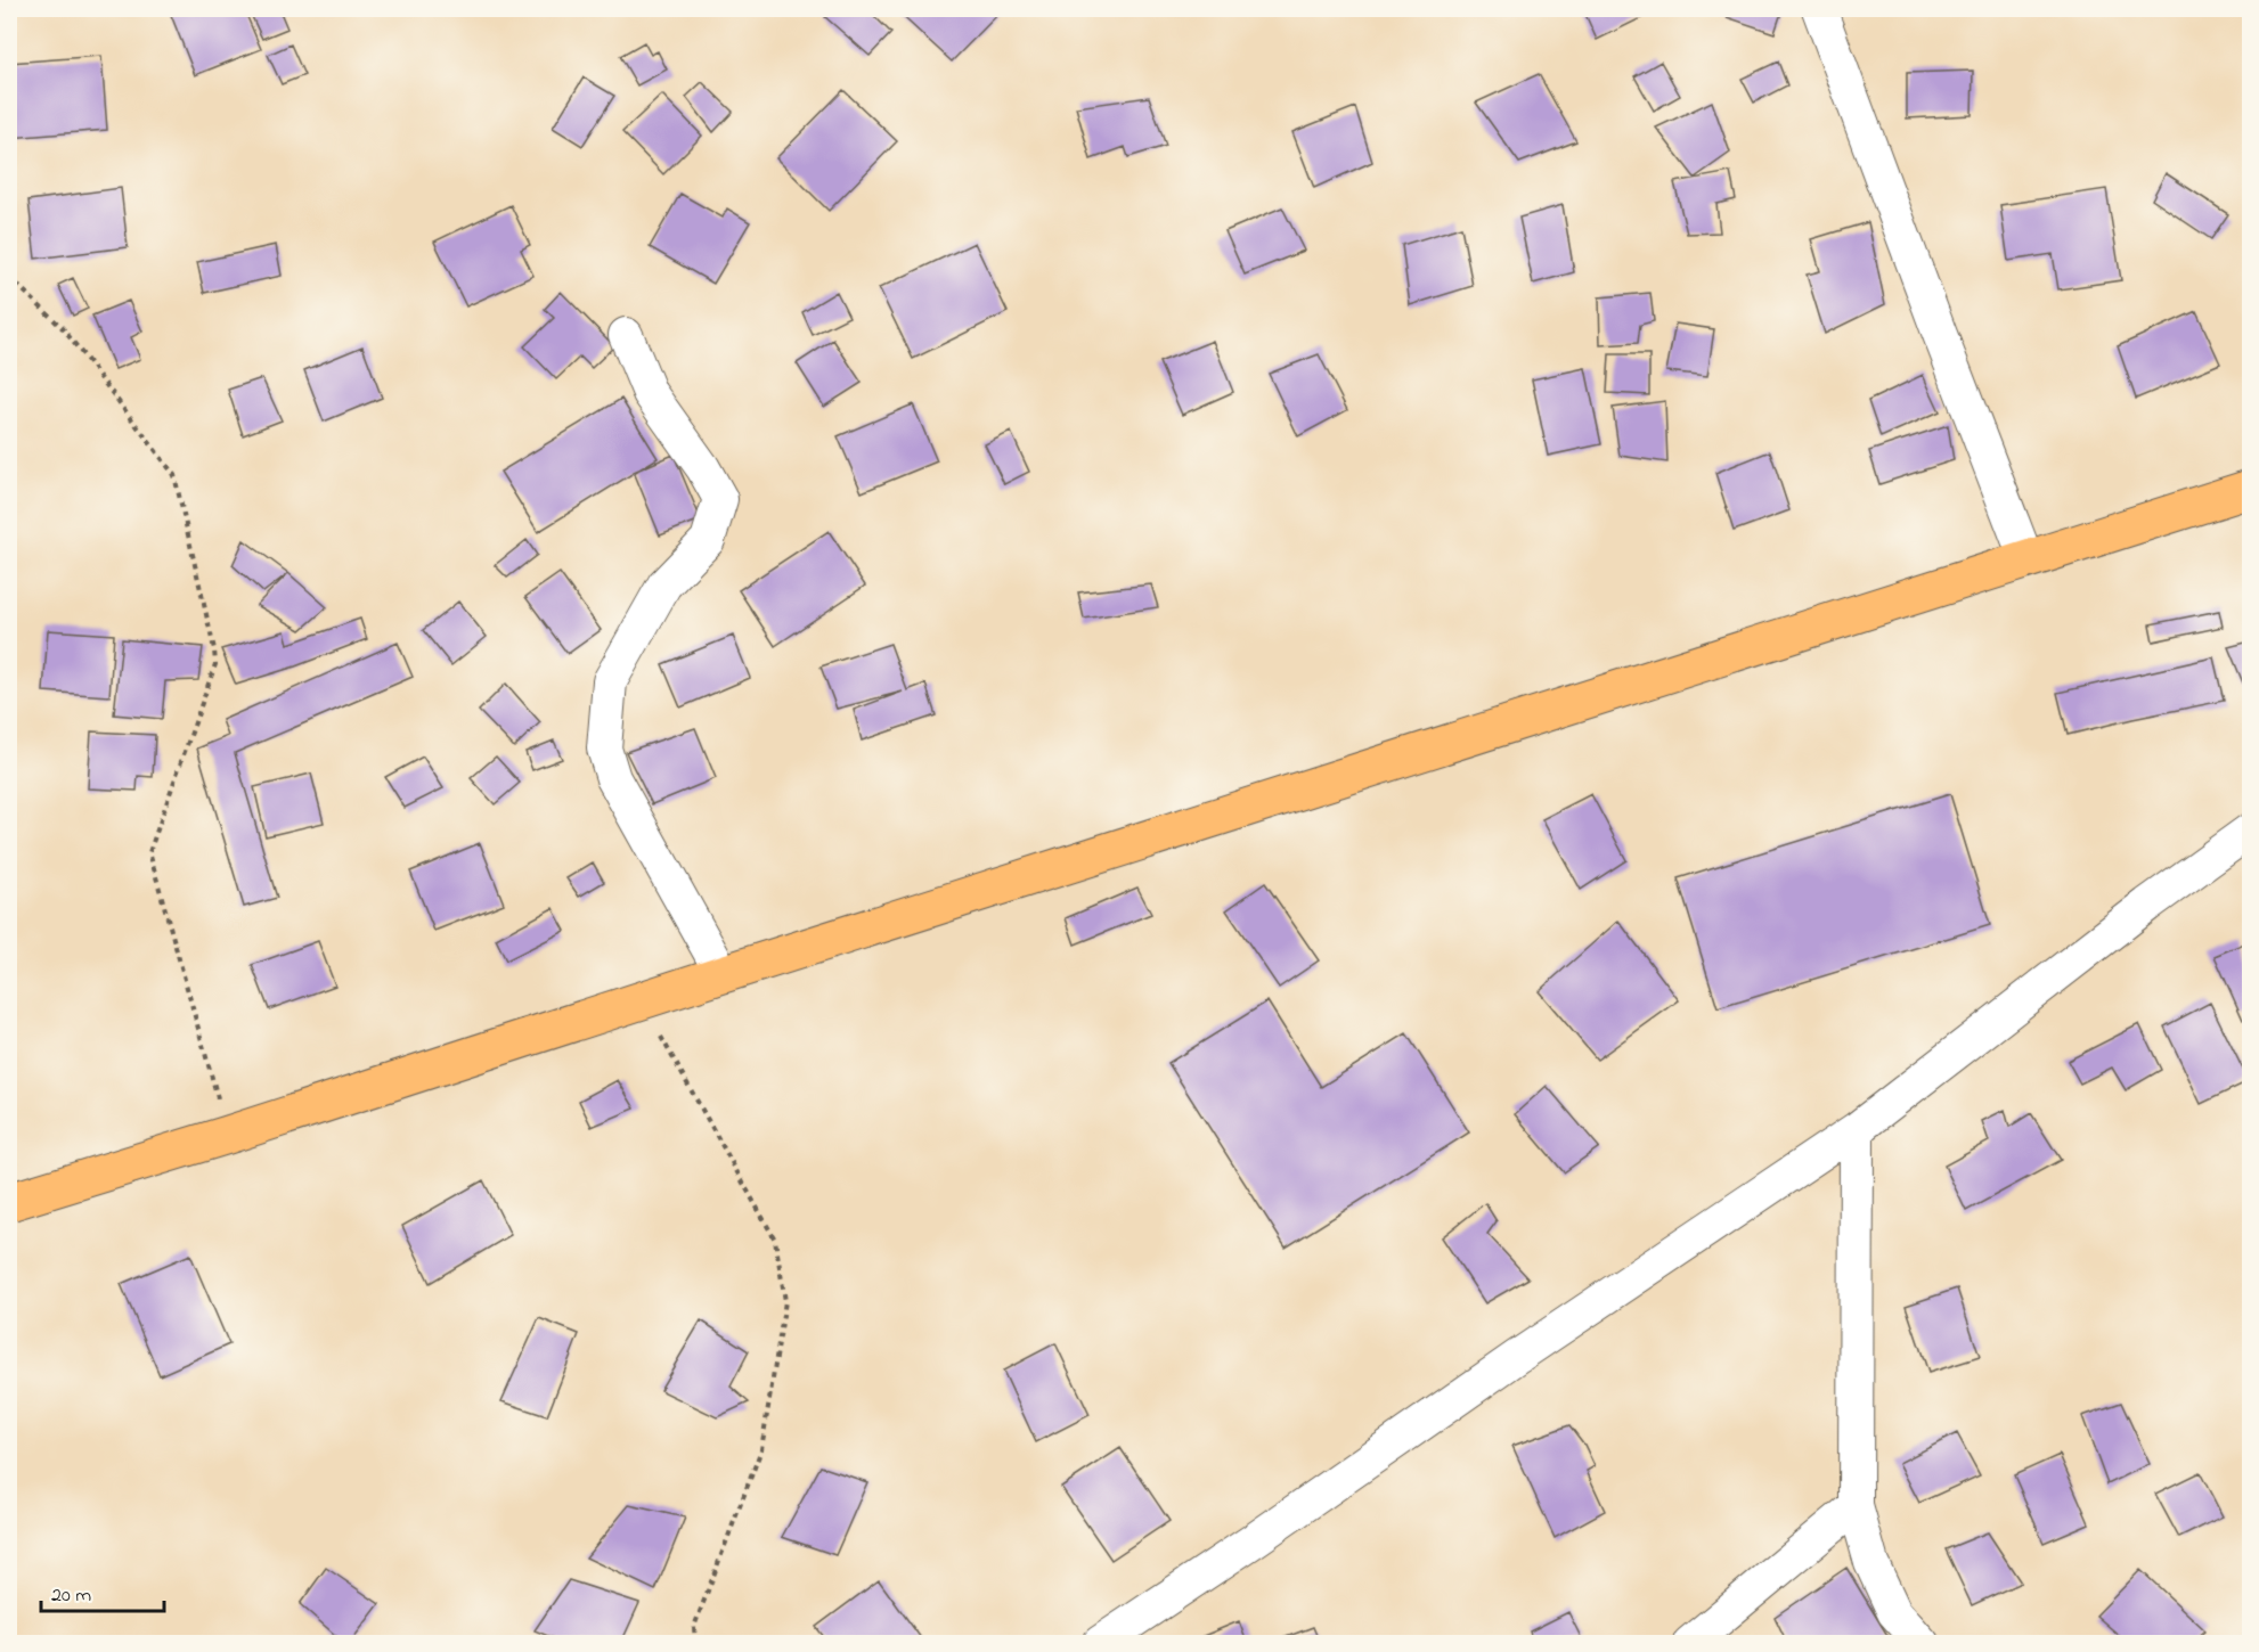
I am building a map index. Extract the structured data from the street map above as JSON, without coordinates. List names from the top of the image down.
{
  "scale_bar": "20 m"
}
